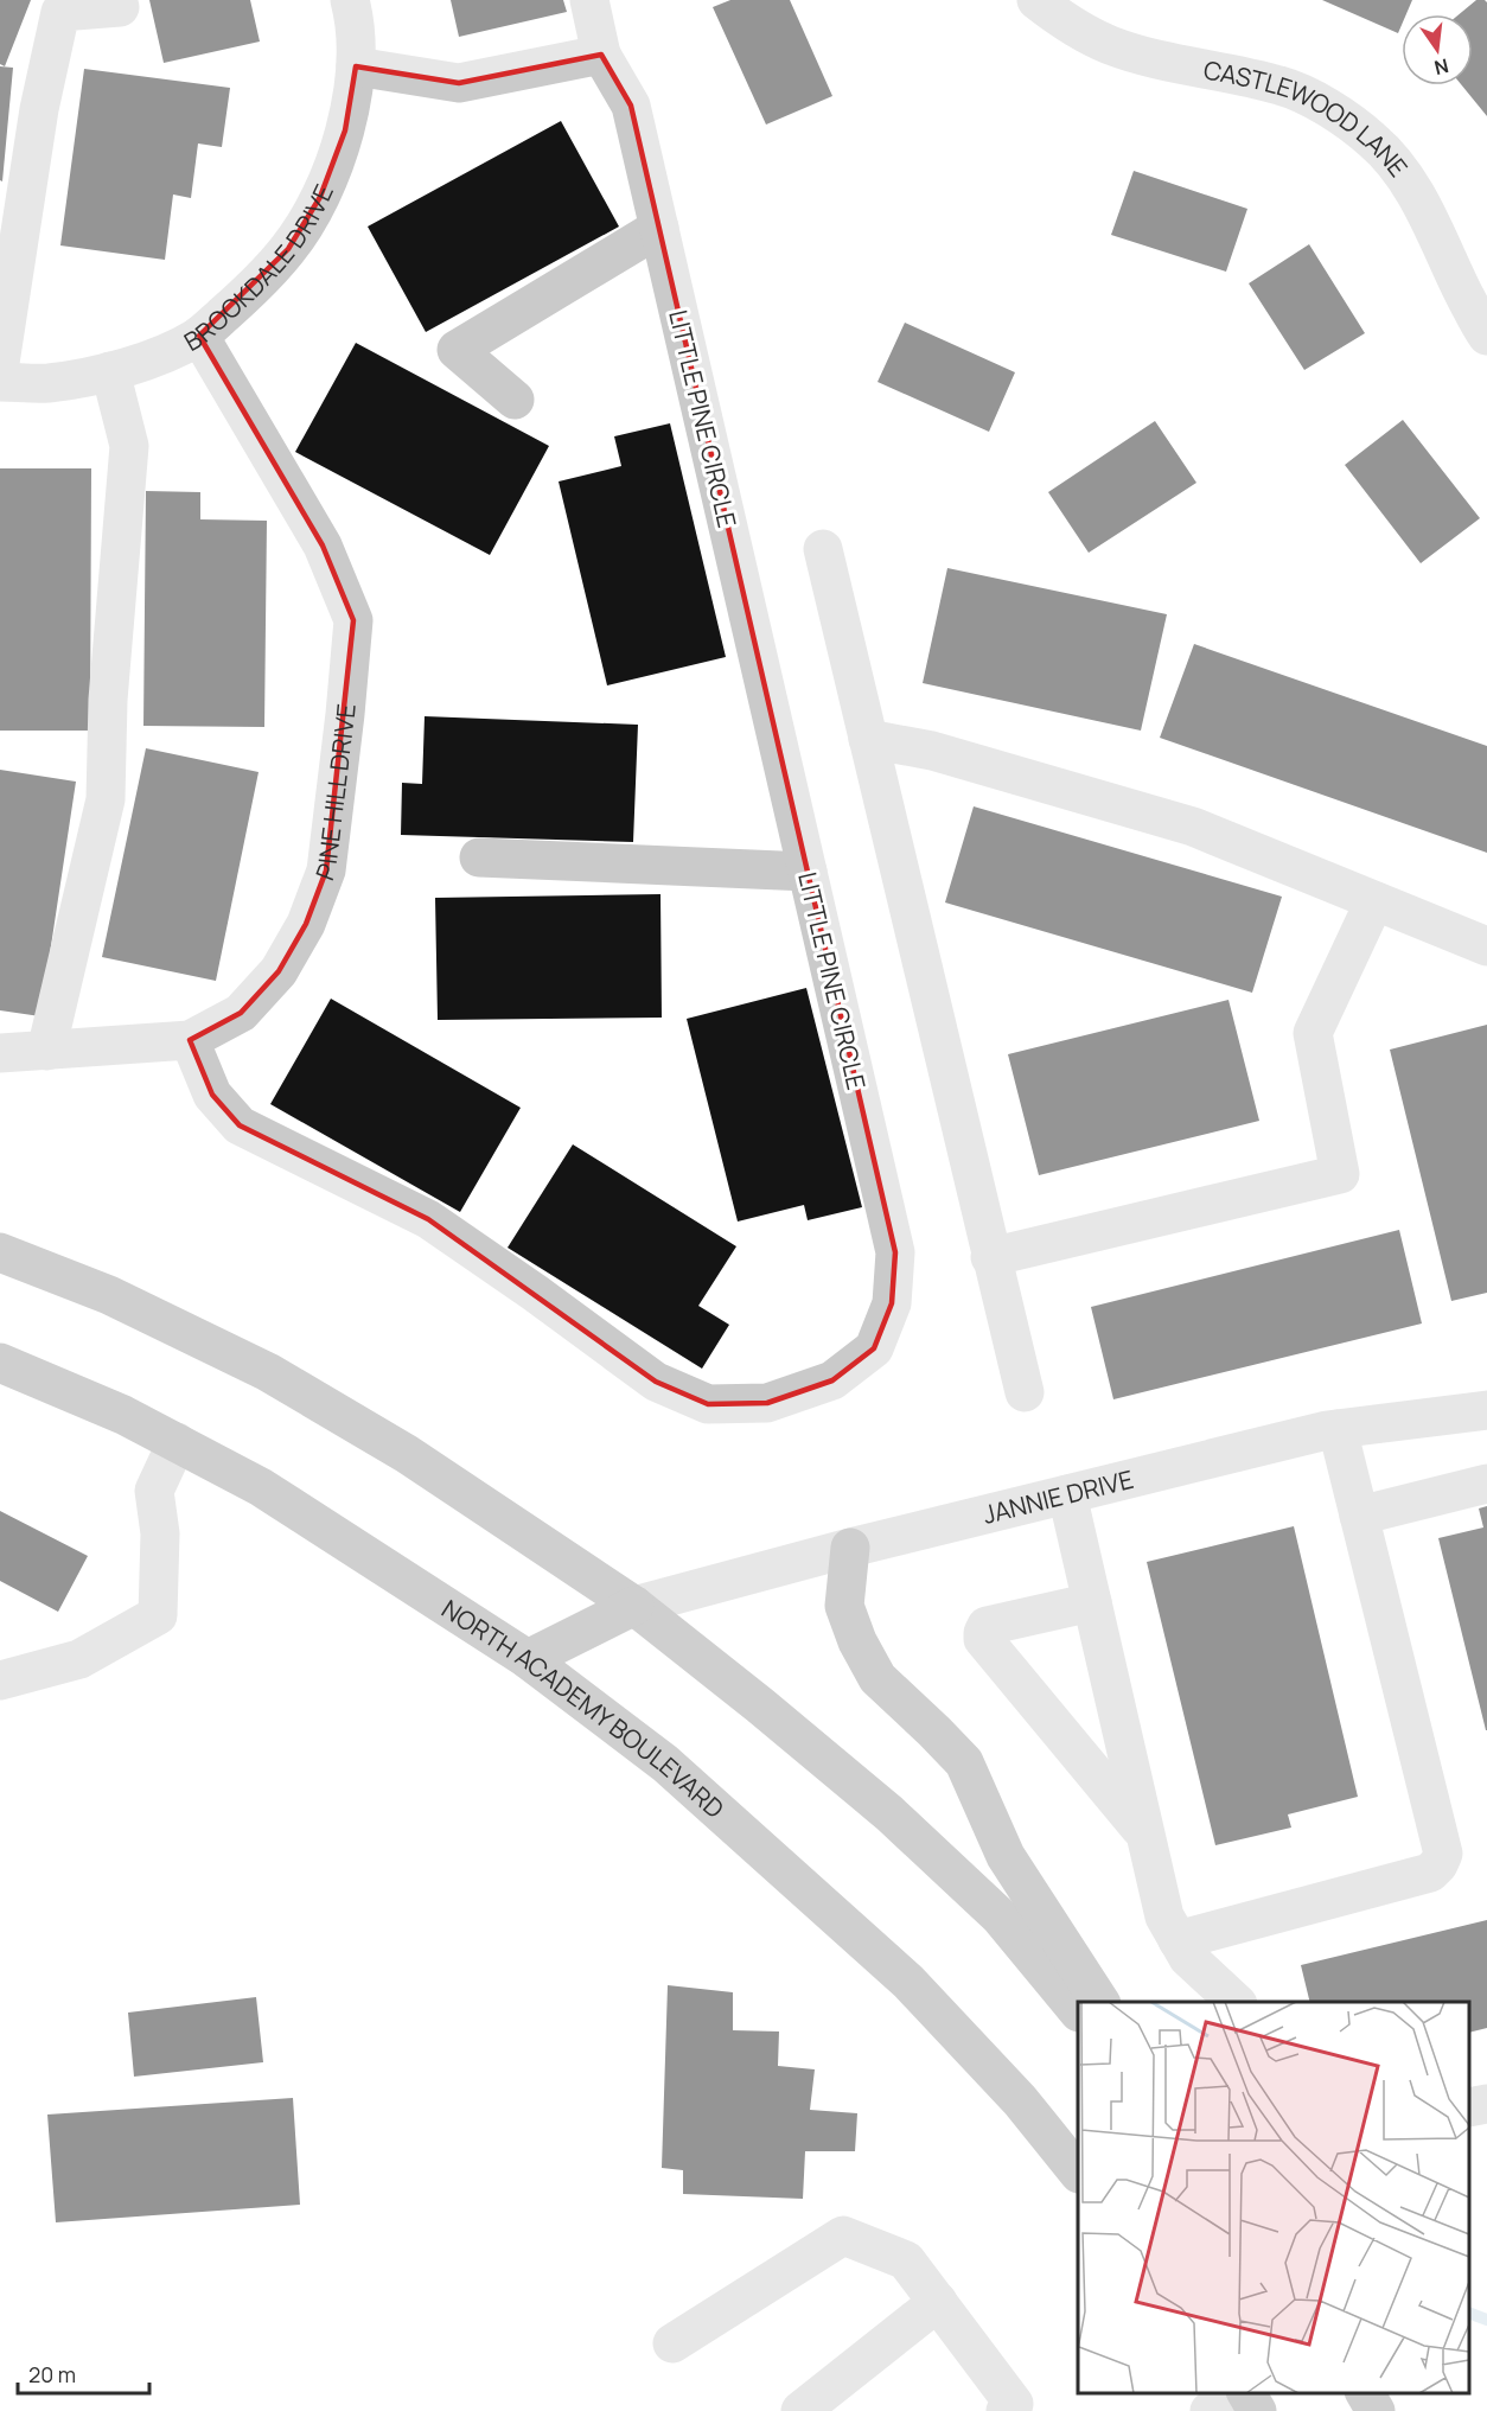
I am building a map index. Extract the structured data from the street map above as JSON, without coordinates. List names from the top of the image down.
{
  "streets": {
    "highway": ["NORTH ACADEMY BOULEVARD"],
    "street": [
      "CASTLEWOOD LANE",
      "BROOKDALE DRIVE",
      "LITTLE PINE CIRCLE",
      "PINE HILL DRIVE",
      "JANNIE DRIVE"
    ]
  },
  "crossings": [
    ["BROOKDALE DRIVE", "PINE HILL DRIVE"],
    ["LITTLE PINE CIRCLE", "PINE HILL DRIVE"]
  ],
  "scale_bar": "20 m",
  "north": "bottom"
}
